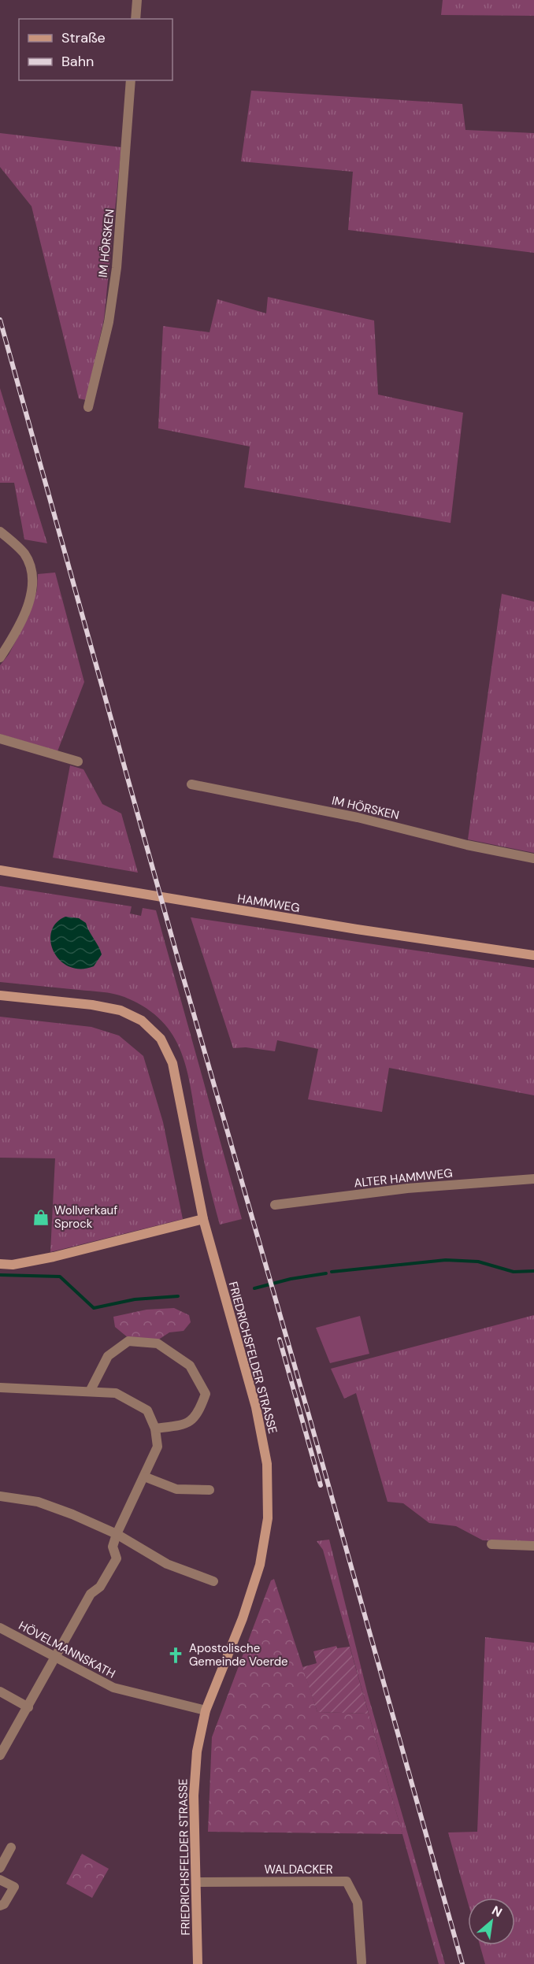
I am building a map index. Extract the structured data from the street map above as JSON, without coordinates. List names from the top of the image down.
{
  "streets": {
    "main road": ["HAMMWEG", "FRIEDRICHSFELDER STRASSE"],
    "street": [
      "IM HÖRSKEN",
      "ALTER HAMMWEG",
      "HÖVELMANNSKATH",
      "WALDACKER"
    ]
  },
  "crossings": [
    ["FRIEDRICHSFELDER STRASSE", "HÖVELMANNSKATH"],
    ["FRIEDRICHSFELDER STRASSE", "WALDACKER"]
  ],
  "places": {
    "shop": ["Wollverkauf Sprock"],
    "church": ["Apostolische Gemeinde Voerde"]
  },
  "legend": ["Straße", "Bahn"],
  "north": "top right"
}
